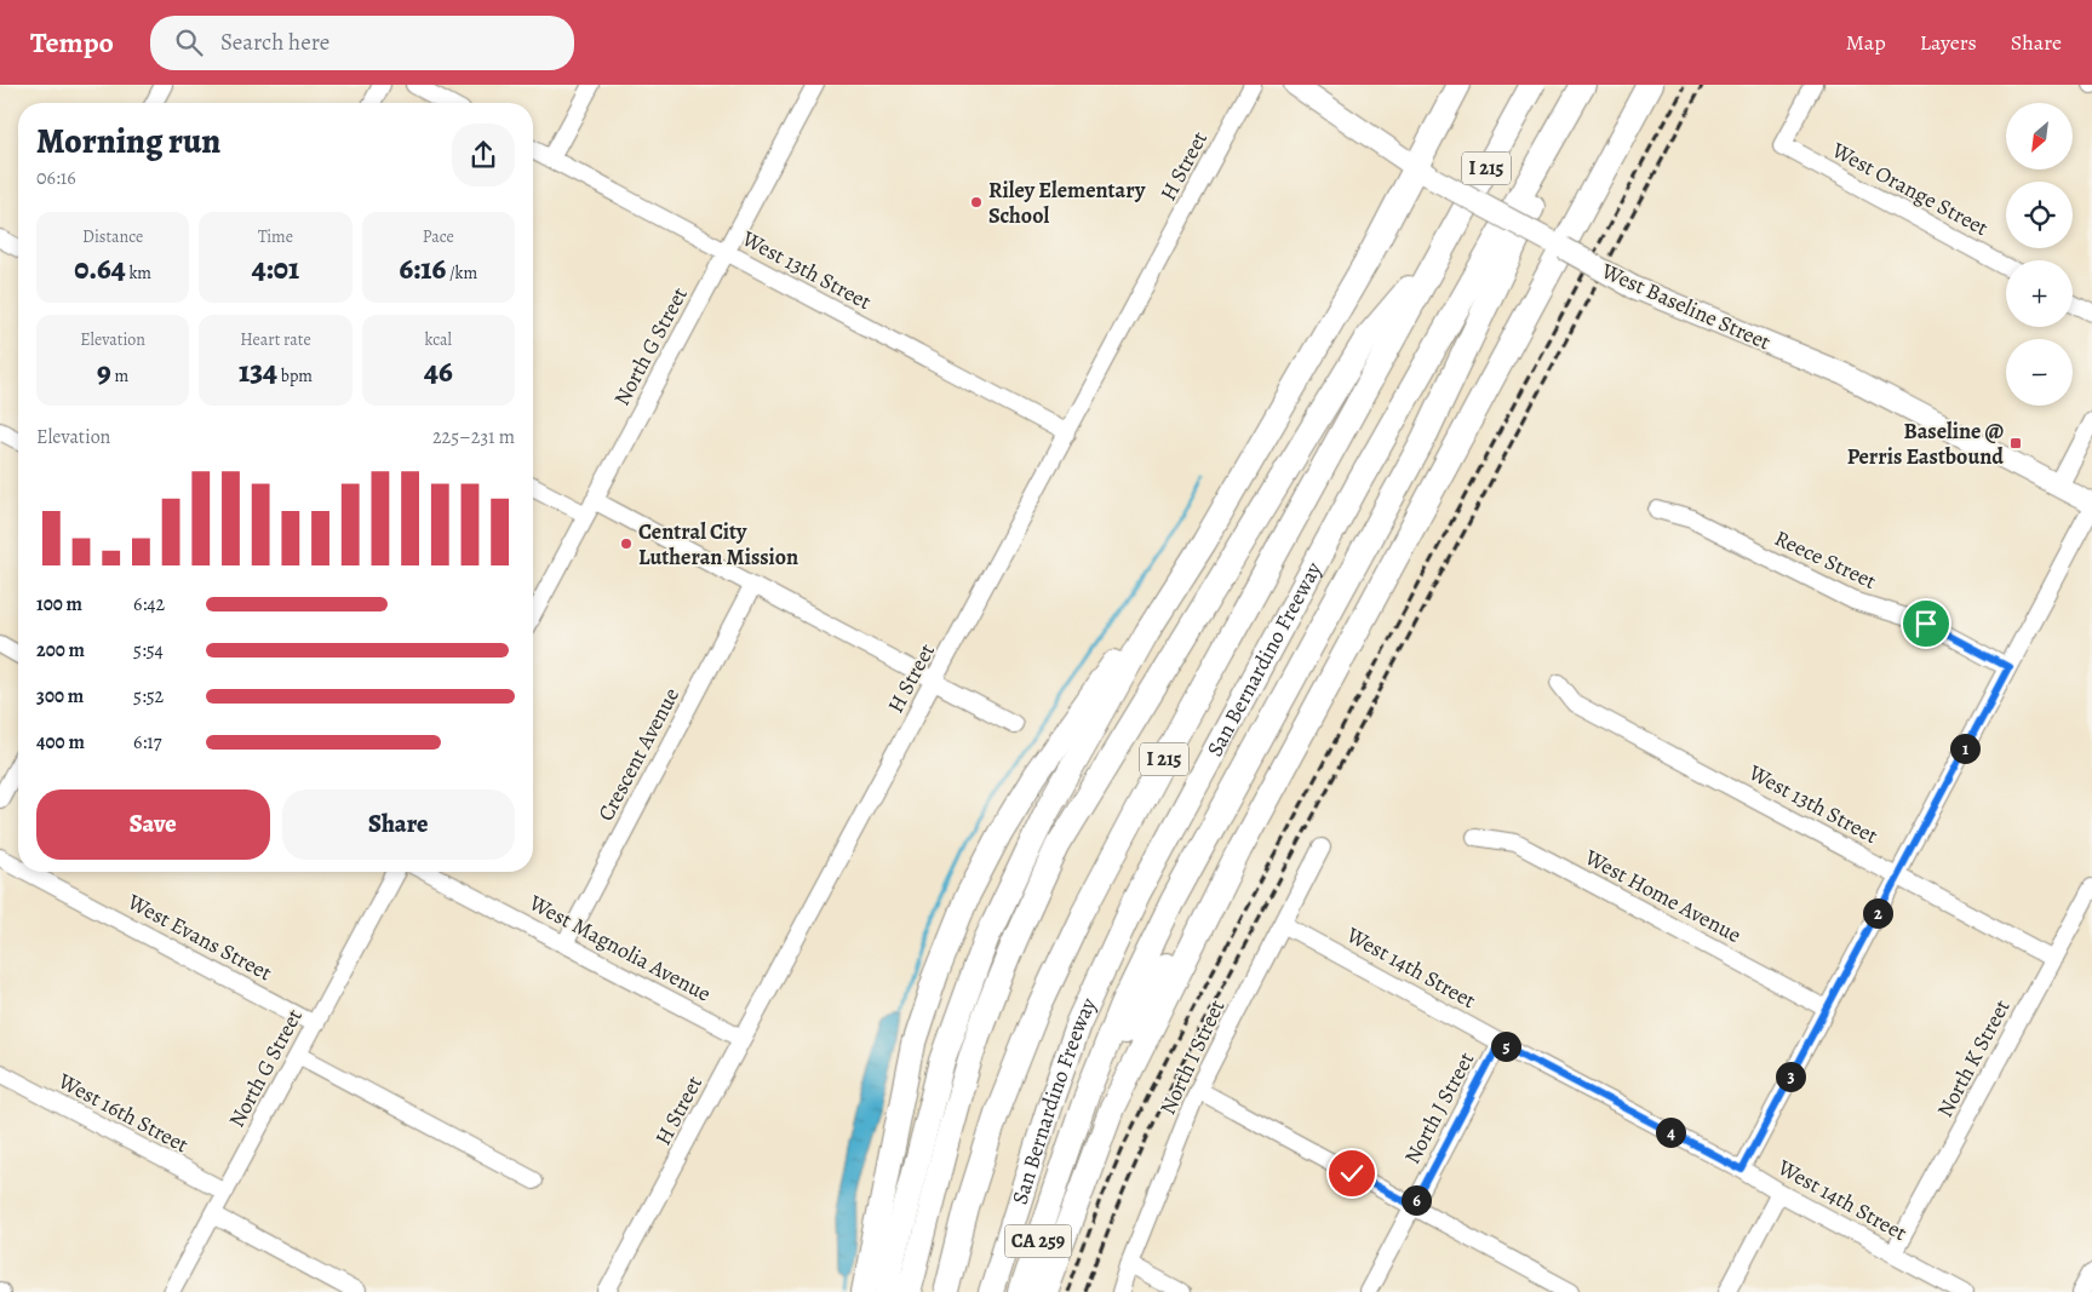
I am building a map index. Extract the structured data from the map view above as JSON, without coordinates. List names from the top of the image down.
{
  "streets": {
    "highway": ["I 215", "San Bernardino Freeway", "CA 259"],
    "main road": ["West Baseline Street"],
    "street": [
      "H Street",
      "West Orange Street",
      "West 13th Street",
      "North G Street",
      "Reece Street",
      "Crescent Avenue",
      "West Home Avenue",
      "West Evans Street",
      "West Magnolia Avenue",
      "West 14th Street",
      "North I Street",
      "North K Street",
      "North J Street",
      "West 16th Street"
    ]
  },
  "crossings": [
    ["H Street", "West 13th Street"],
    ["H Street", "West Magnolia Avenue"],
    ["West 13th Street", "North G Street"],
    ["West 13th Street", "North K Street"],
    ["North G Street", "West Evans Street"],
    ["North G Street", "West 16th Street"],
    ["Crescent Avenue", "West Magnolia Avenue"],
    ["West 14th Street", "North I Street"],
    ["West 14th Street", "North K Street"],
    ["West 14th Street", "North J Street"]
  ],
  "places": {
    "other": ["Riley Elementary School", "Central City Lutheran Mission"],
    "transit": ["Baseline @ Perris Eastbound"]
  },
  "north": "bottom left",
  "page": {
    "header": "Tempo",
    "search": "Search here",
    "nav": ["Map", "Layers", "Share"],
    "map_buttons": ["+", "−"],
    "heading": ["Morning run", "06:16"],
    "stats": [
      ["Distance", "0.64 km"],
      ["Time", "4:01"],
      ["Pace", "6:16 /km"],
      ["Elevation", "9 m"],
      ["Heart rate", "134 bpm"],
      ["kcal", "46"]
    ],
    "chart": ["Elevation", "225–231 m"],
    "list": [
      {
        "name": "100 m",
        "note": "6:42"
      },
      {
        "name": "200 m",
        "note": "5:54"
      },
      {
        "name": "300 m",
        "note": "5:52"
      },
      {
        "name": "400 m",
        "note": "6:17"
      }
    ],
    "pins": [
      "1",
      "2",
      "5",
      "3",
      "4",
      "6"
    ],
    "buttons": ["Save", "Share"]
  }
}
